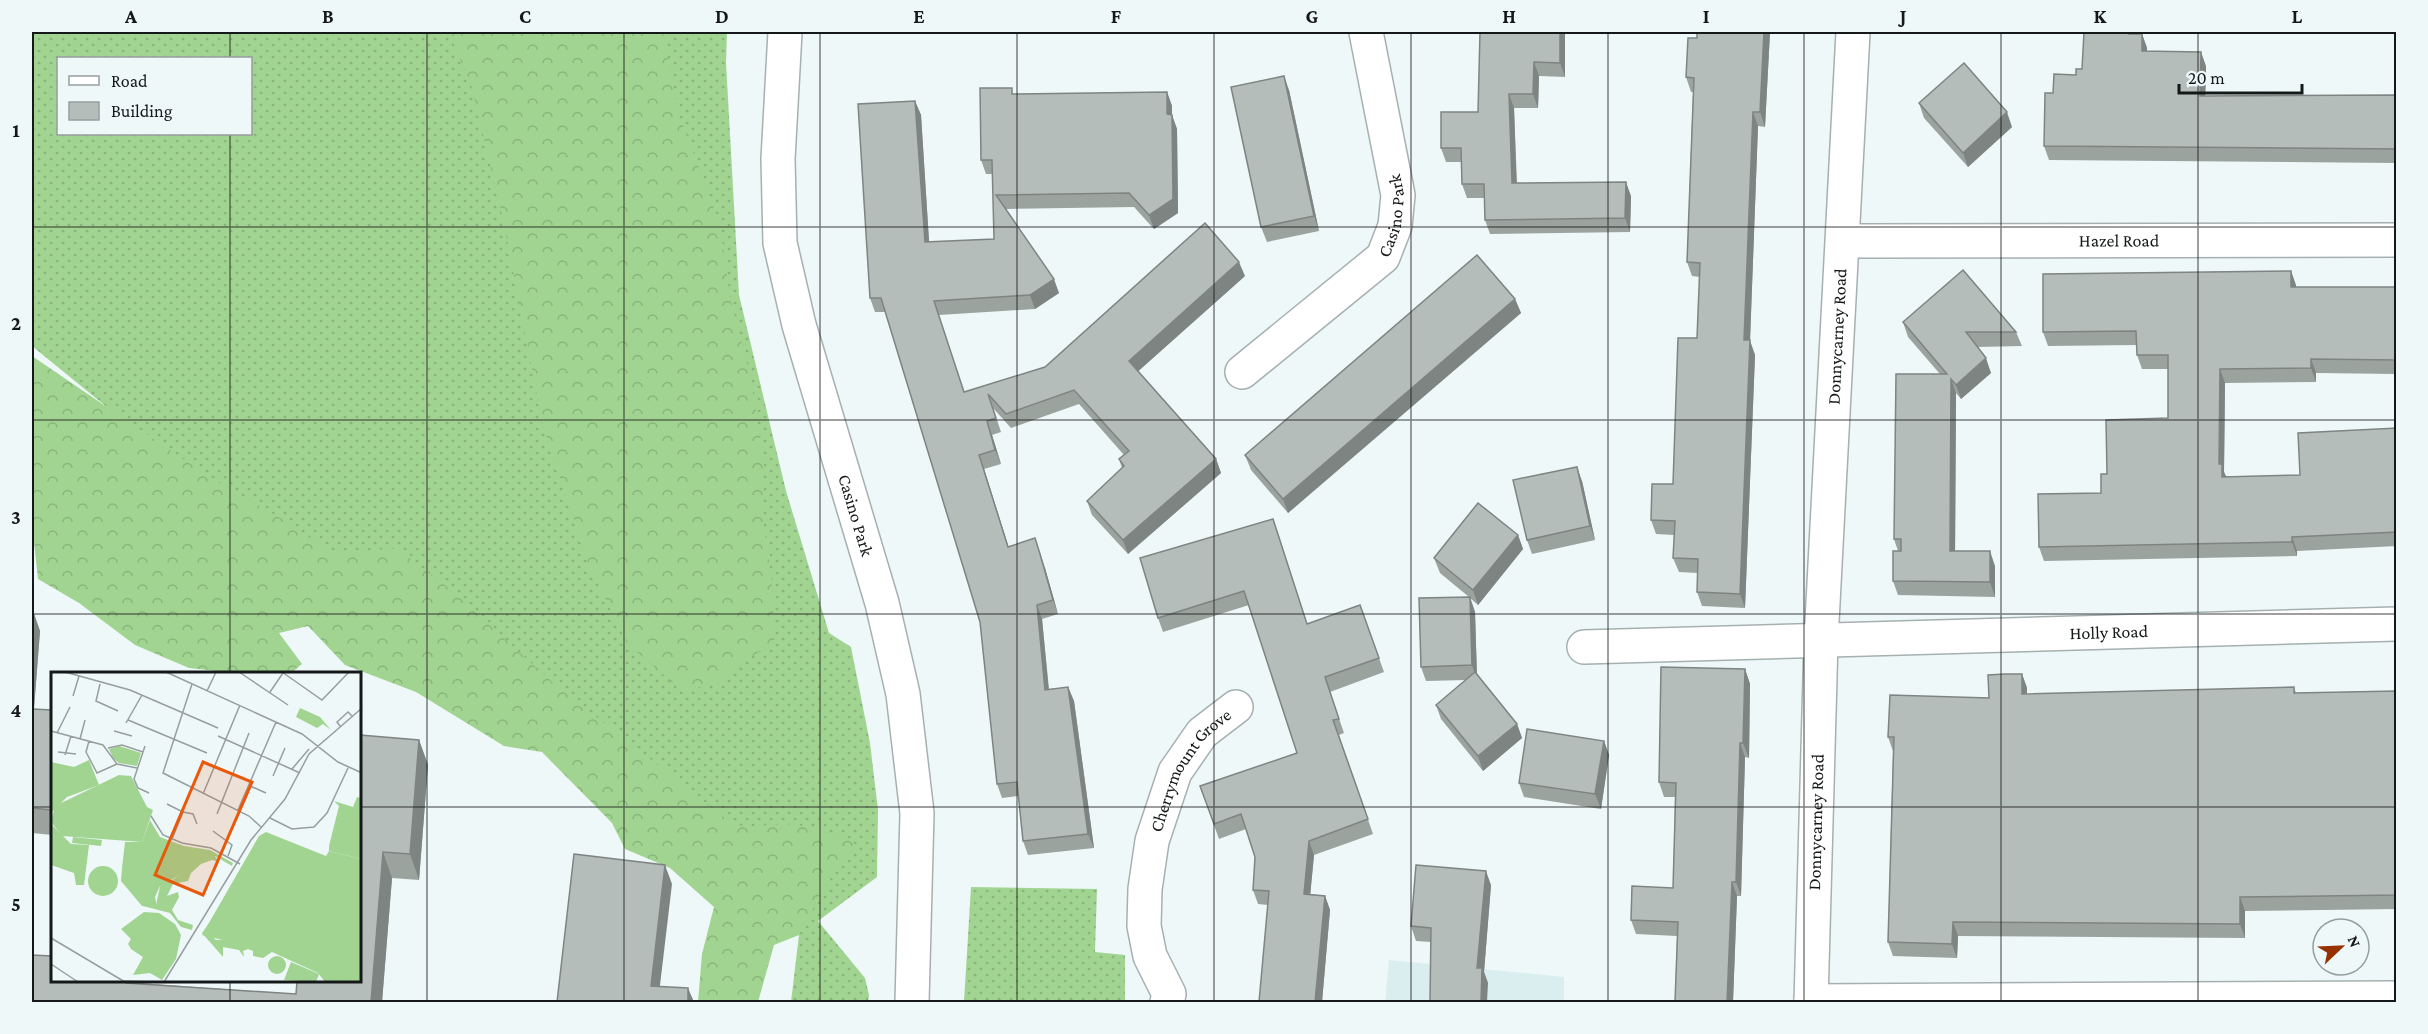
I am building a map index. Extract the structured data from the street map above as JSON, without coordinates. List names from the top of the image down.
{
  "streets": {
    "street": [
      "Casino Park",
      "Hazel Road",
      "Donnycarney Road",
      "Holly Road",
      "Cherrymount Grove"
    ]
  },
  "crossings": [
    ["Hazel Road", "Donnycarney Road"],
    ["Donnycarney Road", "Holly Road"]
  ],
  "legend": ["Road", "Building"],
  "scale_bar": "20 m",
  "north": "top right",
  "grid": {
    "columns": [
      "A",
      "B",
      "C",
      "D",
      "E",
      "F",
      "G",
      "H",
      "I",
      "J",
      "K",
      "L"
    ],
    "rows": [
      "1",
      "2",
      "3",
      "4",
      "5"
    ]
  }
}
